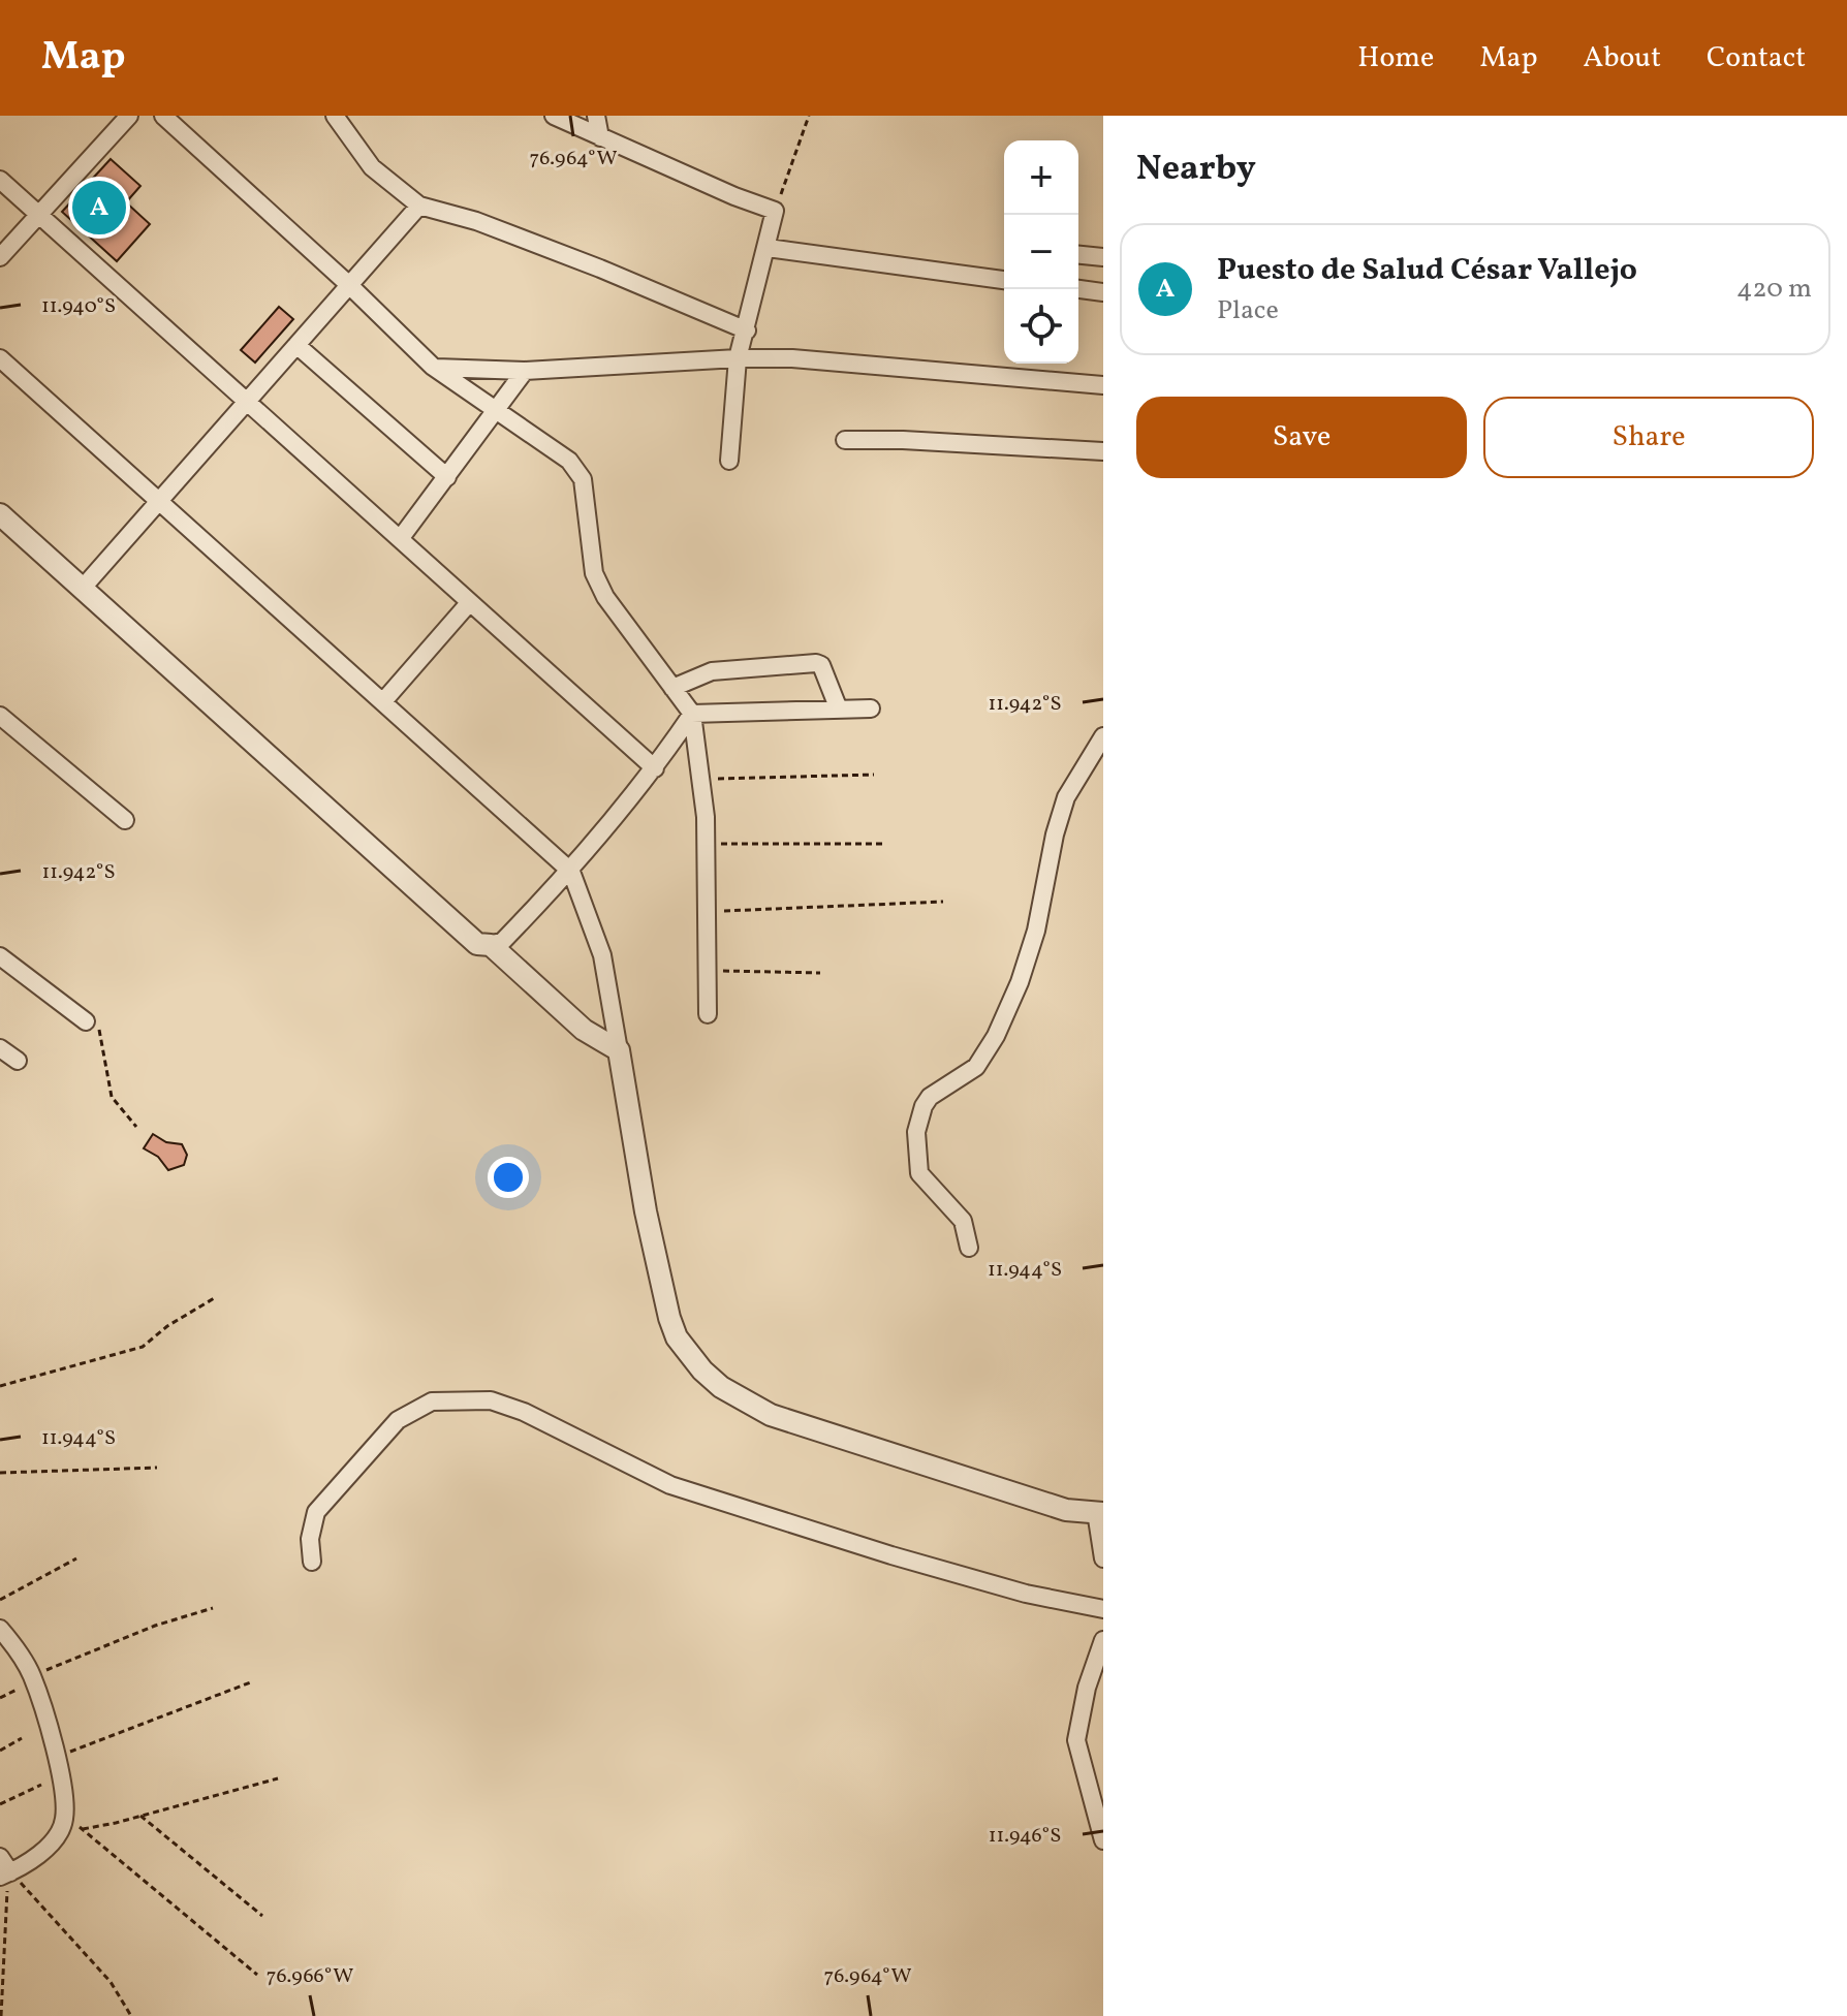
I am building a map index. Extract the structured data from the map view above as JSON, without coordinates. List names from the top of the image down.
{
  "page": {
    "header": "Map",
    "nav": [
      "Home",
      "Map",
      "About",
      "Contact"
    ],
    "heading": "Nearby",
    "map_buttons": ["+", "−"],
    "pins": "A",
    "list": [
      {
        "mark": "A",
        "name": "Puesto de Salud César Vallejo",
        "note": "Place",
        "value": "420 m"
      }
    ],
    "buttons": ["Save", "Share"]
  },
  "coordinates": [
    "76.964°W",
    "11.940°S",
    "11.942°S",
    "11.944°S",
    "11.946°S",
    "76.966°W"
  ]
}
